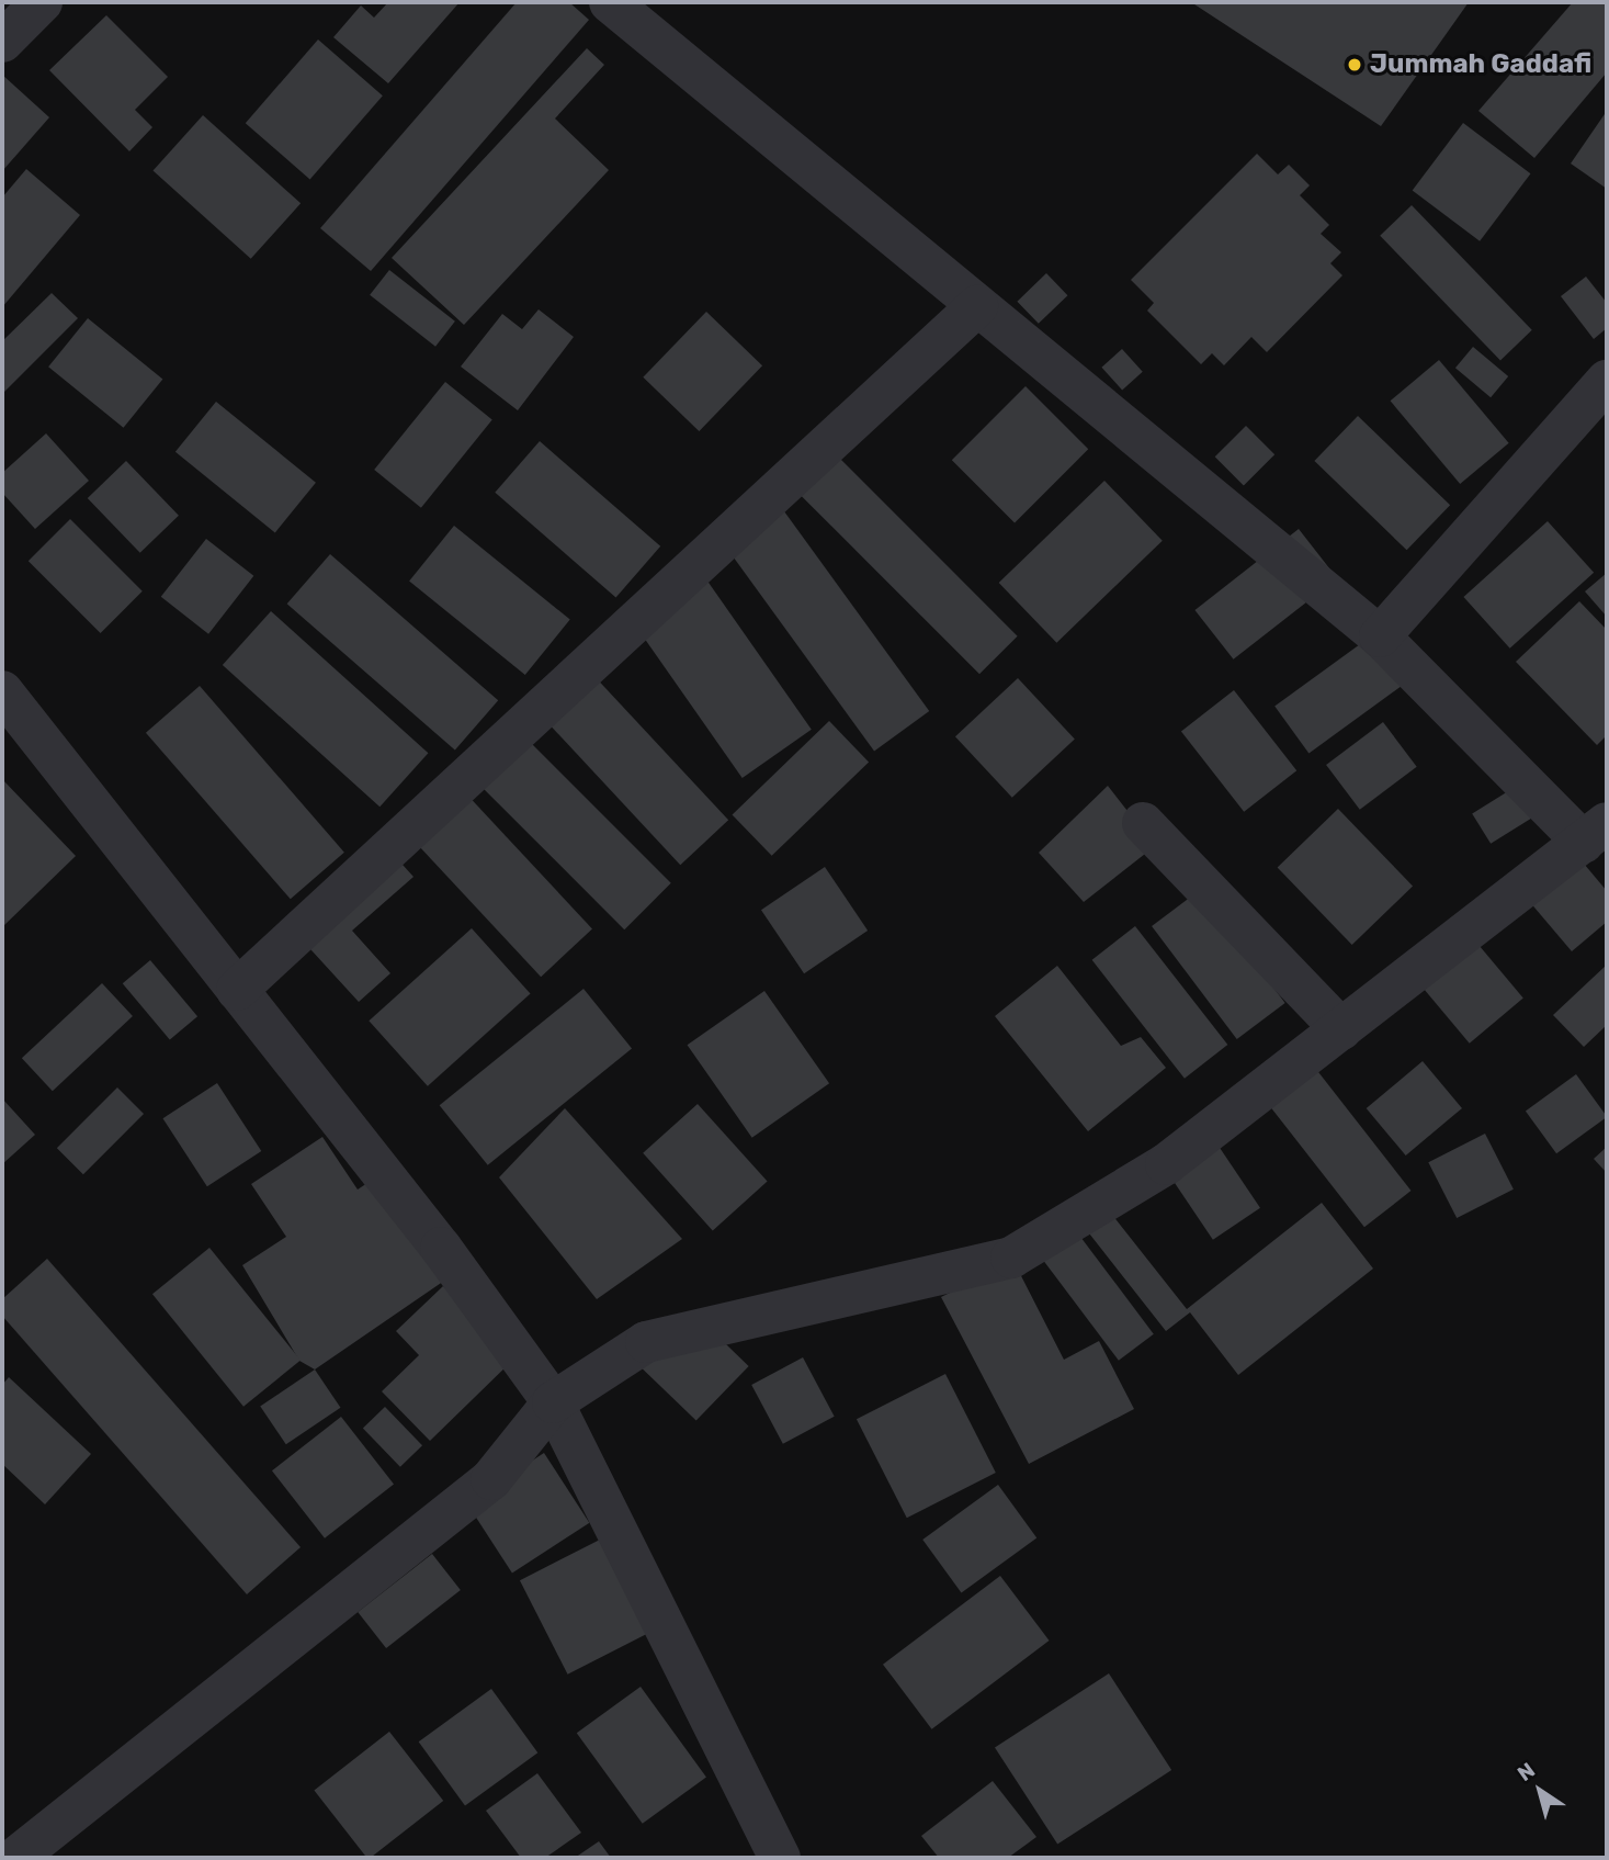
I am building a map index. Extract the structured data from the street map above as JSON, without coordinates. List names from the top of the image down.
{
  "places": ["Jummah Gaddafi"],
  "north": "top left"
}
